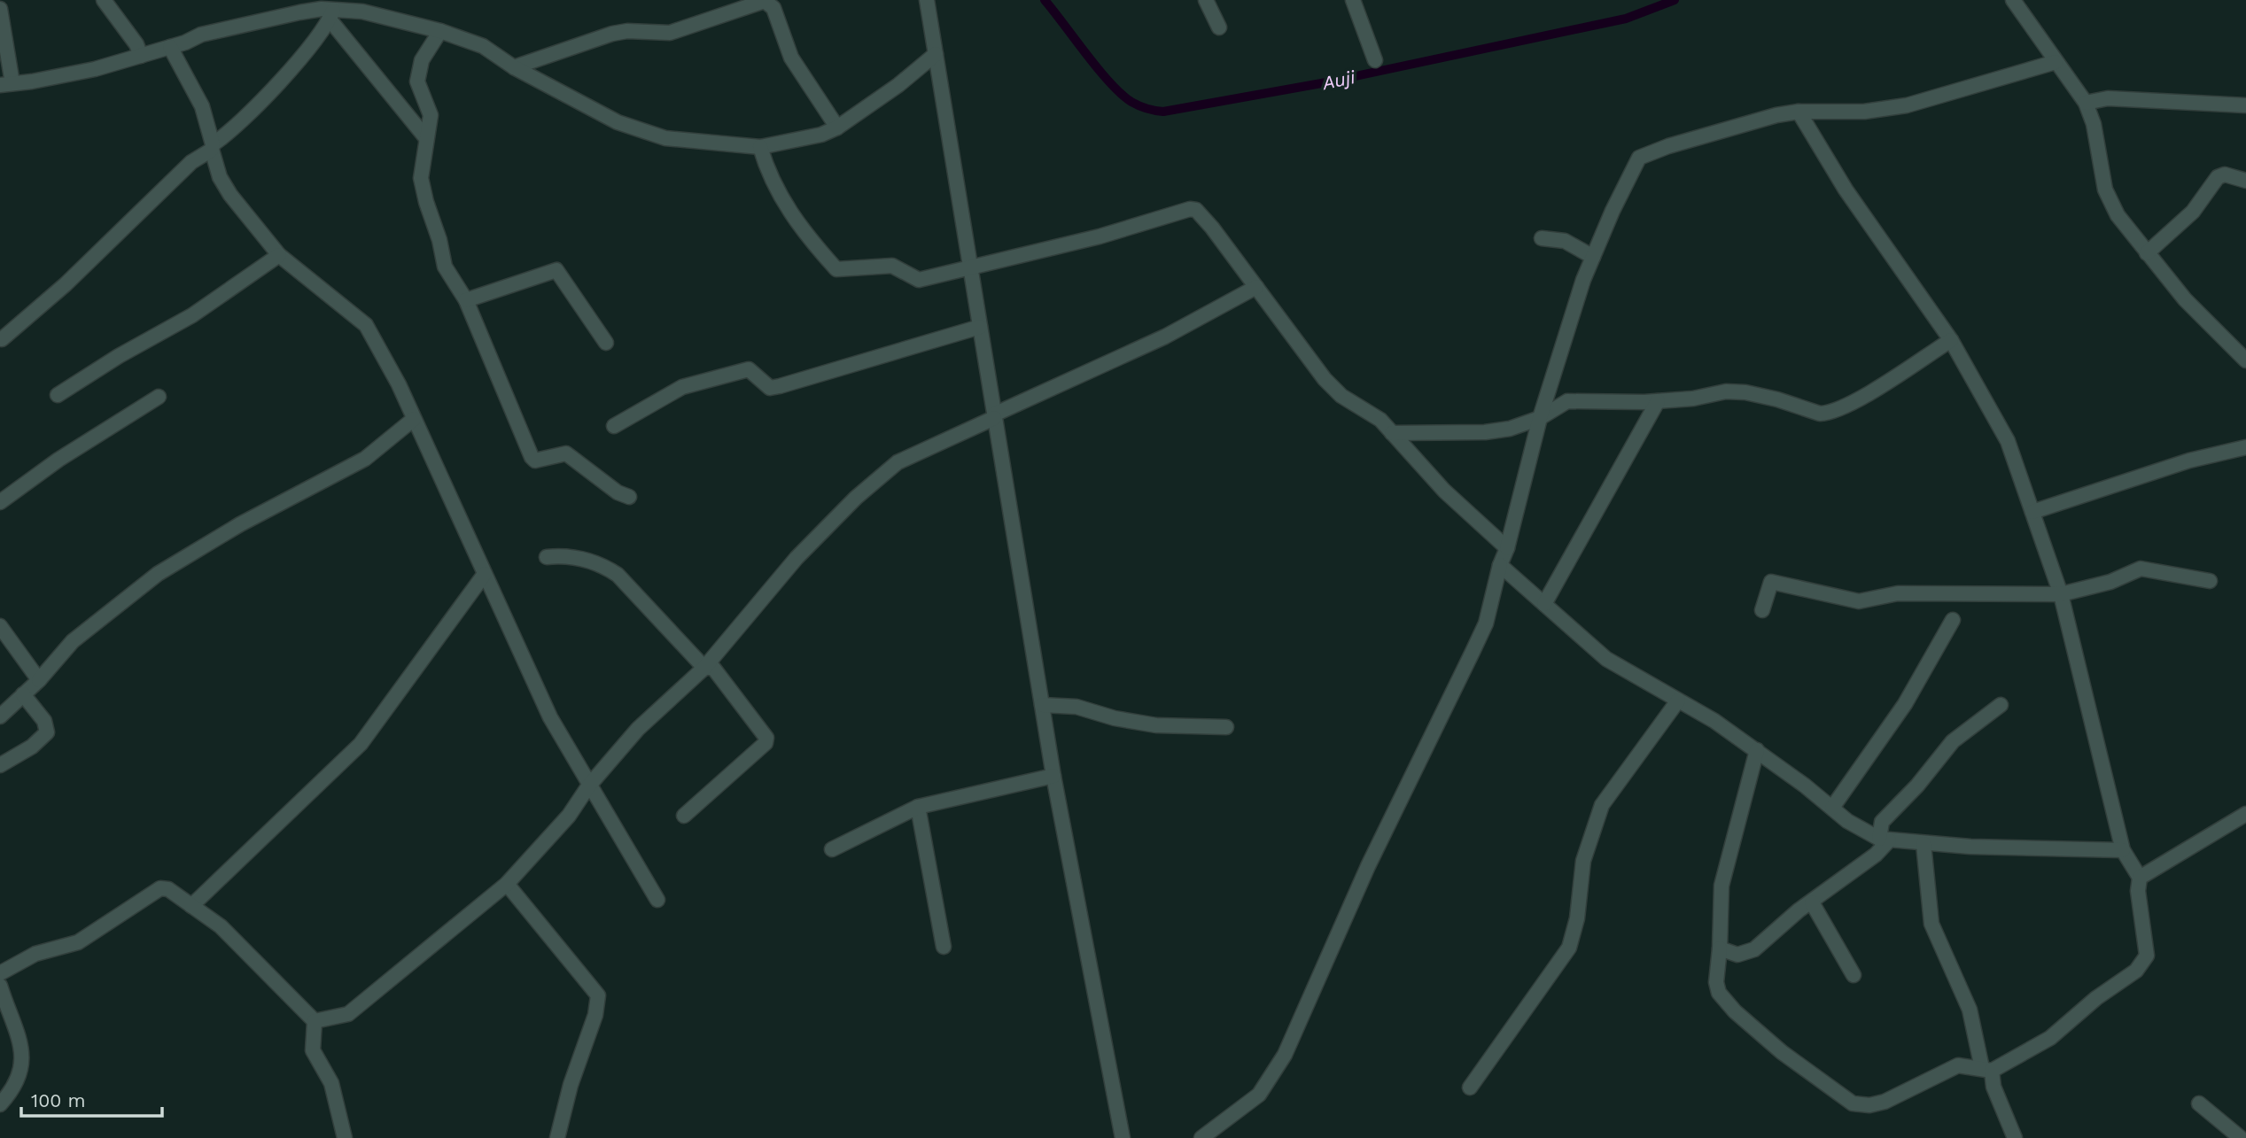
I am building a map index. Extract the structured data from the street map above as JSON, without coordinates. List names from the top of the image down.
{
  "water": ["Auji"],
  "scale_bar": "100 m"
}
